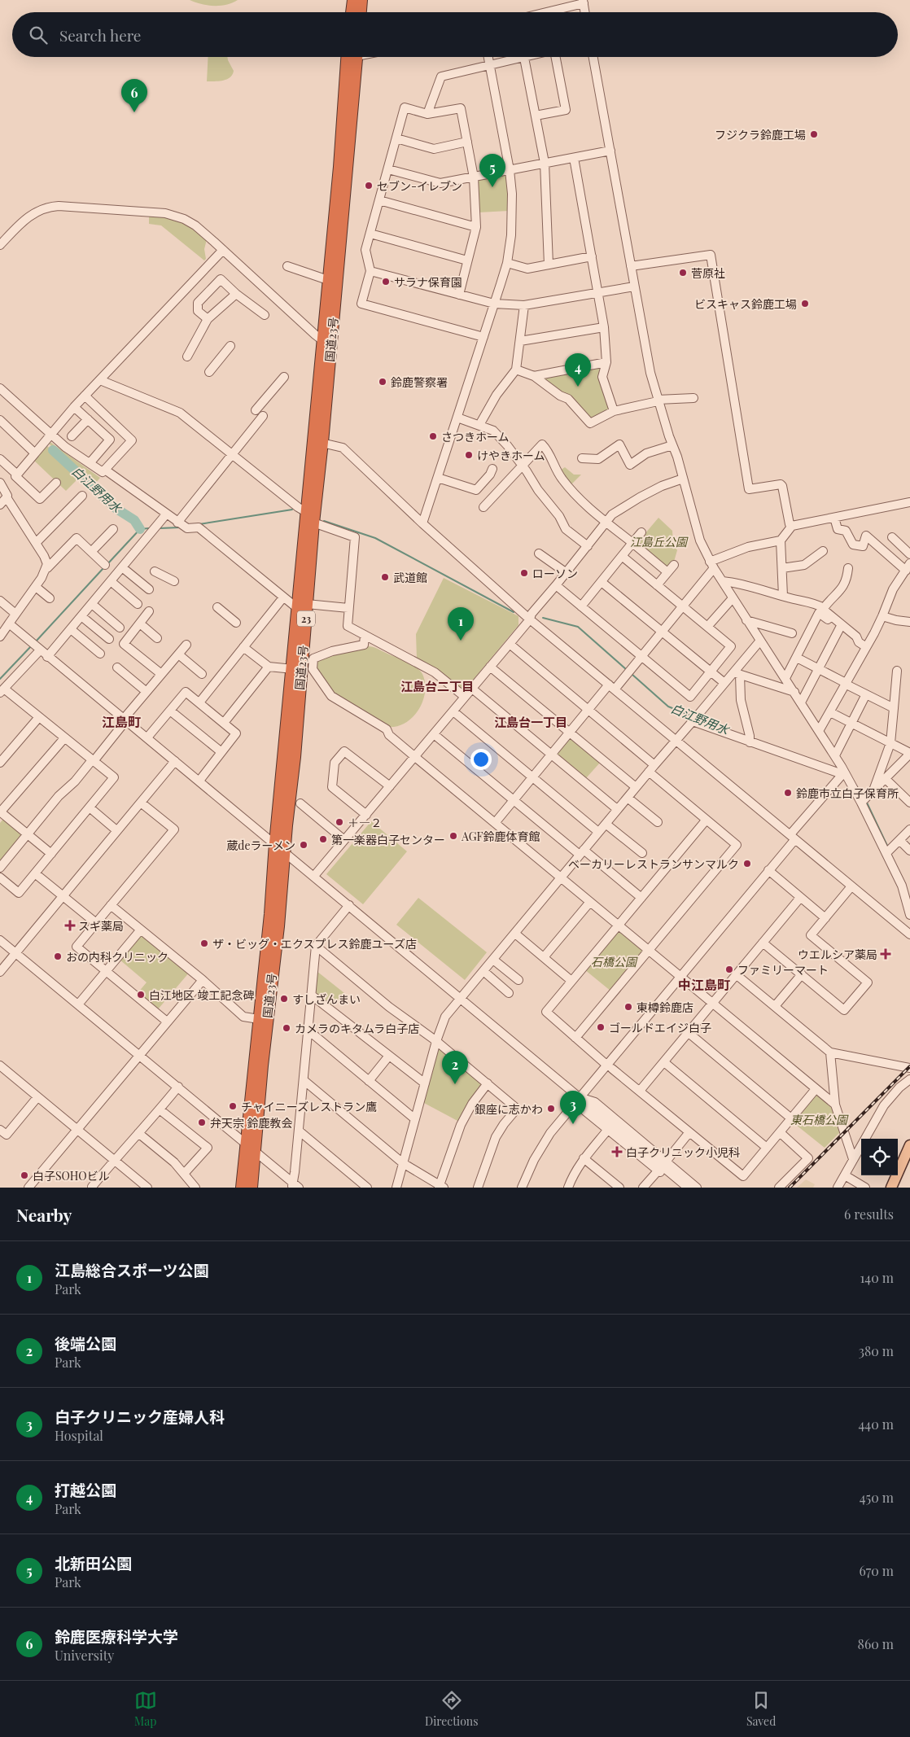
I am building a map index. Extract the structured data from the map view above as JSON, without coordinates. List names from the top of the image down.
{
  "streets": {
    "highway": ["国道23号", "23"]
  },
  "districts": [
    "江島台二丁目",
    "江島町",
    "江島台一丁目",
    "中江島町"
  ],
  "water": ["白江野用水"],
  "parks": ["江島丘公園", "石橋公園", "東石橋公園"],
  "places": {
    "other": [
      "フジクラ鈴鹿工場",
      "セブン-イレブン",
      "菅原社",
      "サラナ保育園",
      "ビスキャス鈴鹿工場",
      "鈴鹿警察署",
      "さつきホーム",
      "けやきホーム",
      "ローソン",
      "武道館",
      "鈴鹿市立白子保育所",
      "＋―２",
      "AGF鈴鹿体育館",
      "第一楽器白子センター",
      "蔵deラーメン",
      "ベーカリーレストランサンマルク",
      "ザ・ビッグ・エクスプレス鈴鹿ユーズ店",
      "おの内科クリニック",
      "ファミリーマート",
      "白江地区 竣工記念碑",
      "すしざんまい",
      "東樽鈴鹿店",
      "ゴールドエイジ白子",
      "カメラのキタムラ白子店",
      "チャイニーズレストラン鷹",
      "銀座に志かわ",
      "弁天宗 鈴鹿教会",
      "白子SOHOビル"
    ],
    "health": ["スギ薬局", "ウエルシア薬局", "白子クリニック小児科"]
  },
  "page": {
    "search": "Search here",
    "pins": [
      "6",
      "5",
      "4",
      "1",
      "2",
      "3"
    ],
    "heading": ["Nearby", "6 results"],
    "list": [
      {
        "mark": "1",
        "name": "江島総合スポーツ公園",
        "note": "Park",
        "value": "140 m"
      },
      {
        "mark": "2",
        "name": "後端公園",
        "note": "Park",
        "value": "380 m"
      },
      {
        "mark": "3",
        "name": "白子クリニック産婦人科",
        "note": "Hospital",
        "value": "440 m"
      },
      {
        "mark": "4",
        "name": "打越公園",
        "note": "Park",
        "value": "450 m"
      },
      {
        "mark": "5",
        "name": "北新田公園",
        "note": "Park",
        "value": "670 m"
      },
      {
        "mark": "6",
        "name": "鈴鹿医療科学大学",
        "note": "University",
        "value": "860 m"
      }
    ],
    "nav": ["Map", "Directions", "Saved"]
  }
}
